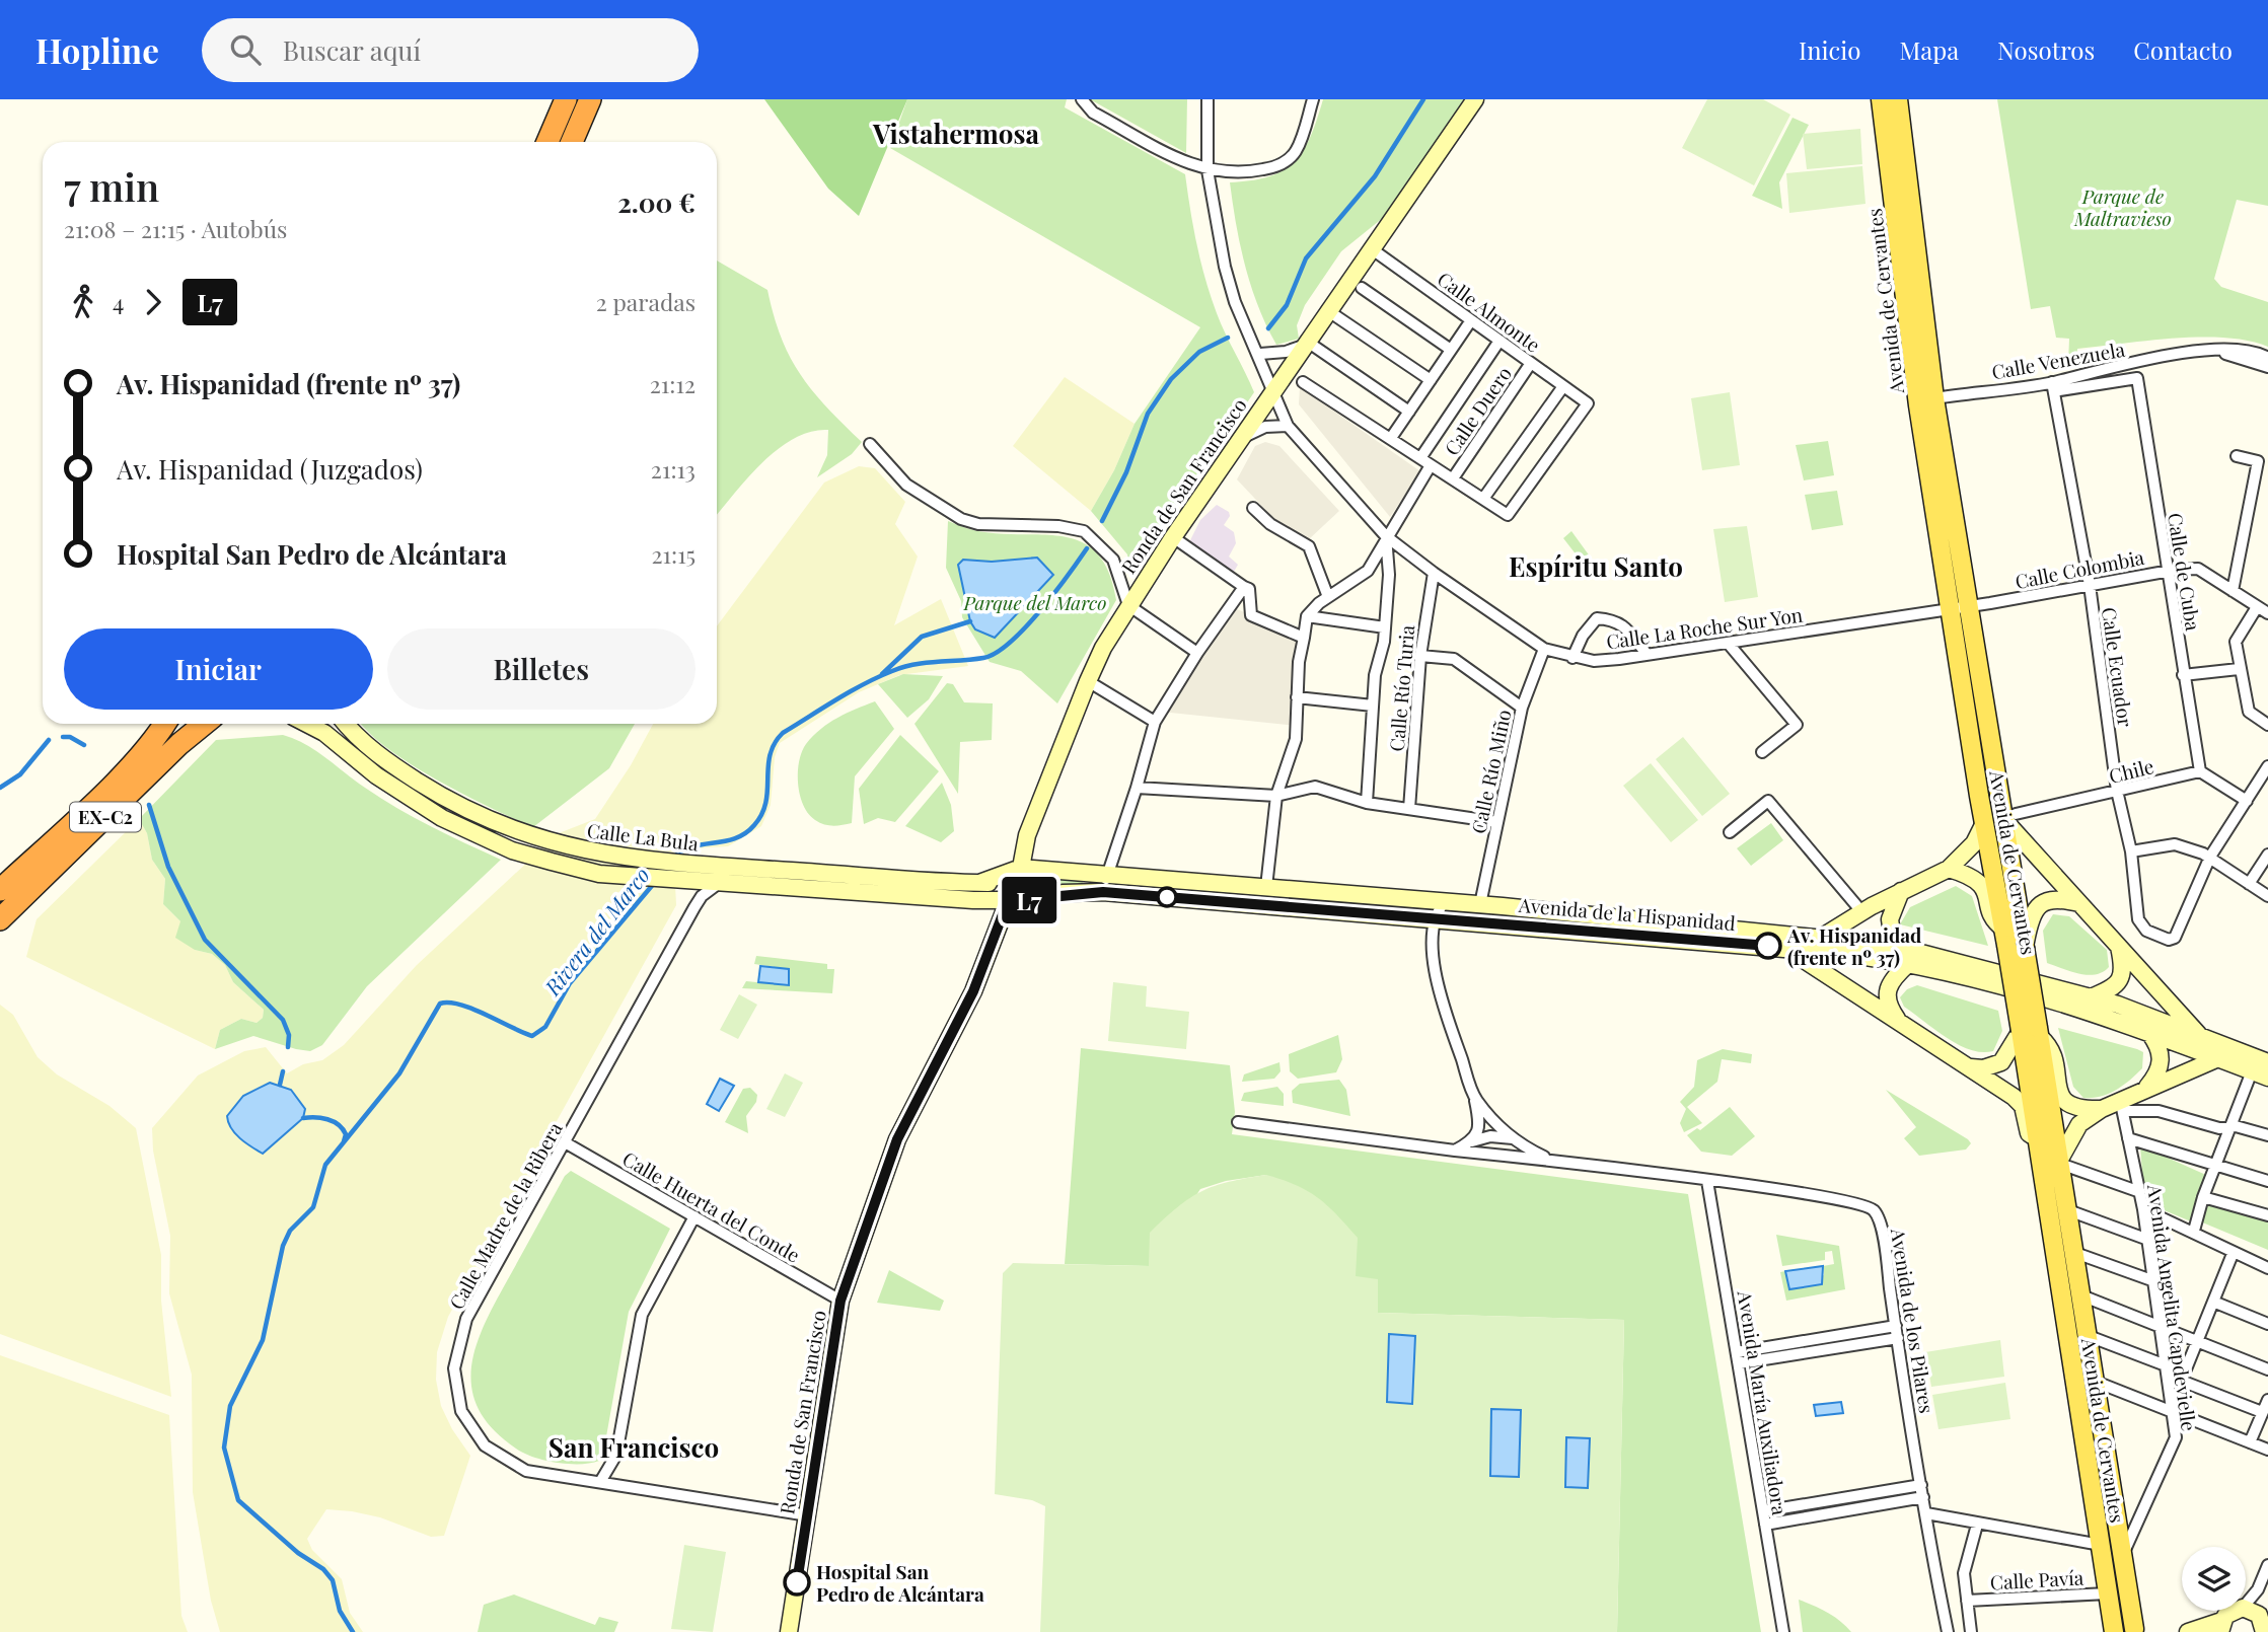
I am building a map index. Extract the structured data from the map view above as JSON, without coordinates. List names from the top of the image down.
{
  "streets": {
    "highway": ["EX-C2"],
    "main road": [
      "Avenida de Cervantes",
      "Ronda de San Francisco",
      "Calle La Bula",
      "Avenida de la Hispanidad"
    ],
    "street": [
      "Calle Almonte",
      "Calle Venezuela",
      "Calle Duero",
      "Calle Colombia",
      "Calle de Cuba",
      "Calle La Roche Sur Yon",
      "Calle Ecuador",
      "Calle Río Turia",
      "Chile",
      "Calle Río Miño",
      "Calle Huerta del Conde",
      "Calle Madre de la Ribera",
      "Avenida Angelita Capdevielle",
      "Avenida de los Pilares",
      "Avenida María Auxiliadora",
      "Calle Pavía"
    ]
  },
  "crossings": [
    ["Avenida de Cervantes", "Calle Venezuela"],
    ["Avenida de Cervantes", "Calle Colombia"],
    ["Avenida de Cervantes", "Calle La Roche Sur Yon"],
    ["Avenida de Cervantes", "Chile"],
    ["Avenida de Cervantes", "Avenida Angelita Capdevielle"],
    ["Avenida de Cervantes", "Calle Pavía"],
    ["Calle Almonte", "Calle Duero"],
    ["Calle Almonte", "Ronda de San Francisco"],
    ["Calle Venezuela", "Calle de Cuba"],
    ["Calle Venezuela", "Calle Ecuador"],
    ["Ronda de San Francisco", "Calle La Roche Sur Yon"],
    ["Ronda de San Francisco", "Calle La Bula"],
    ["Ronda de San Francisco", "Avenida de la Hispanidad"],
    ["Ronda de San Francisco", "Calle Huerta del Conde"],
    ["Ronda de San Francisco", "Calle Madre de la Ribera"],
    ["Calle Colombia", "Calle de Cuba"],
    ["Calle Colombia", "Calle La Roche Sur Yon"],
    ["Calle Colombia", "Calle Ecuador"],
    ["Calle de Cuba", "Calle Ecuador"],
    ["Calle de Cuba", "Chile"],
    ["Calle La Roche Sur Yon", "Calle Río Turia"],
    ["Calle La Roche Sur Yon", "Calle Río Miño"],
    ["Calle Ecuador", "Chile"],
    ["Calle Río Miño", "Avenida de la Hispanidad"],
    ["Calle La Bula", "Avenida de la Hispanidad"],
    ["Calle La Bula", "Calle Madre de la Ribera"],
    ["Calle Huerta del Conde", "Calle Madre de la Ribera"],
    ["Avenida de los Pilares", "Avenida María Auxiliadora"]
  ],
  "districts": ["Vistahermosa", "Espíritu Santo", "San Francisco"],
  "water": ["Rivera del Marco"],
  "parks": ["Parque de Maltravieso", "Parque del Marco"],
  "places": ["Av. Hispanidad (frente nº 37)", "Hospital San Pedro de Alcántara"],
  "lines": ["bus line L7"],
  "page": {
    "header": "Hopline",
    "search": "Buscar aquí",
    "nav": [
      "Inicio",
      "Mapa",
      "Nosotros",
      "Contacto"
    ],
    "on_map": "L7",
    "heading": ["7 min", "21:08 – 21:15 · Autobús", "2.00 €"],
    "legs": ["4", "L7", "2 paradas"],
    "list": [
      {
        "name": "Av. Hispanidad (frente nº 37)",
        "value": "21:12"
      },
      {
        "name": "Av. Hispanidad (Juzgados)",
        "value": "21:13"
      },
      {
        "name": "Hospital San Pedro de Alcántara",
        "value": "21:15"
      }
    ],
    "buttons": ["Iniciar", "Billetes"]
  }
}
